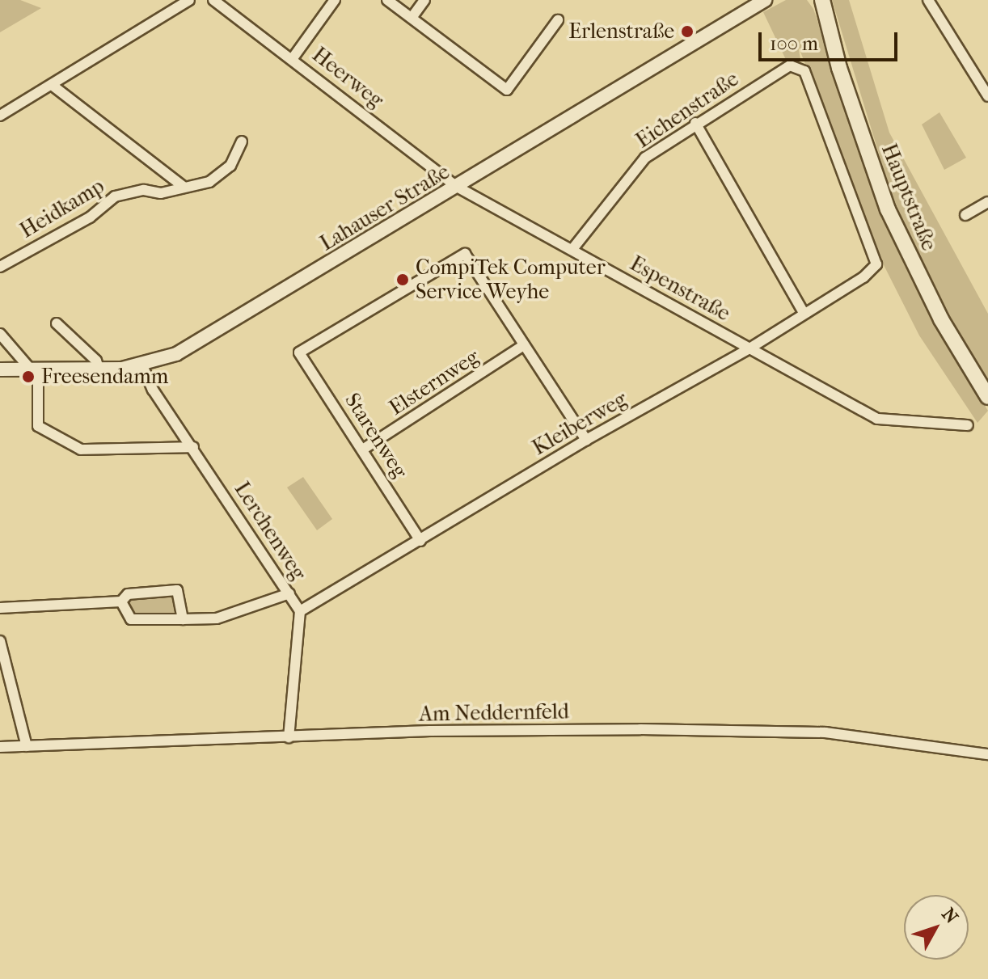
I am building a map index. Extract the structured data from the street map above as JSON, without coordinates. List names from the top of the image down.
{
  "streets": {
    "main road": ["Hauptstraße"],
    "street": [
      "Heerweg",
      "Eichenstraße",
      "Lahauser Straße",
      "Heidkamp",
      "Espenstraße",
      "Elsternweg",
      "Kleiberweg",
      "Starenweg",
      "Lerchenweg",
      "Am Neddernfeld"
    ]
  },
  "crossings": [
    ["Heerweg", "Lahauser Straße"],
    ["Heerweg", "Espenstraße"],
    ["Eichenstraße", "Espenstraße"],
    ["Eichenstraße", "Kleiberweg"],
    ["Lahauser Straße", "Espenstraße"],
    ["Lahauser Straße", "Lerchenweg"],
    ["Espenstraße", "Kleiberweg"],
    ["Elsternweg", "Starenweg"],
    ["Kleiberweg", "Starenweg"],
    ["Kleiberweg", "Lerchenweg"],
    ["Lerchenweg", "Am Neddernfeld"]
  ],
  "places": ["Erlenstraße", "CompiTek Computer Service Weyhe", "Freesendamm"],
  "scale_bar": "100 m",
  "north": "top right"
}
